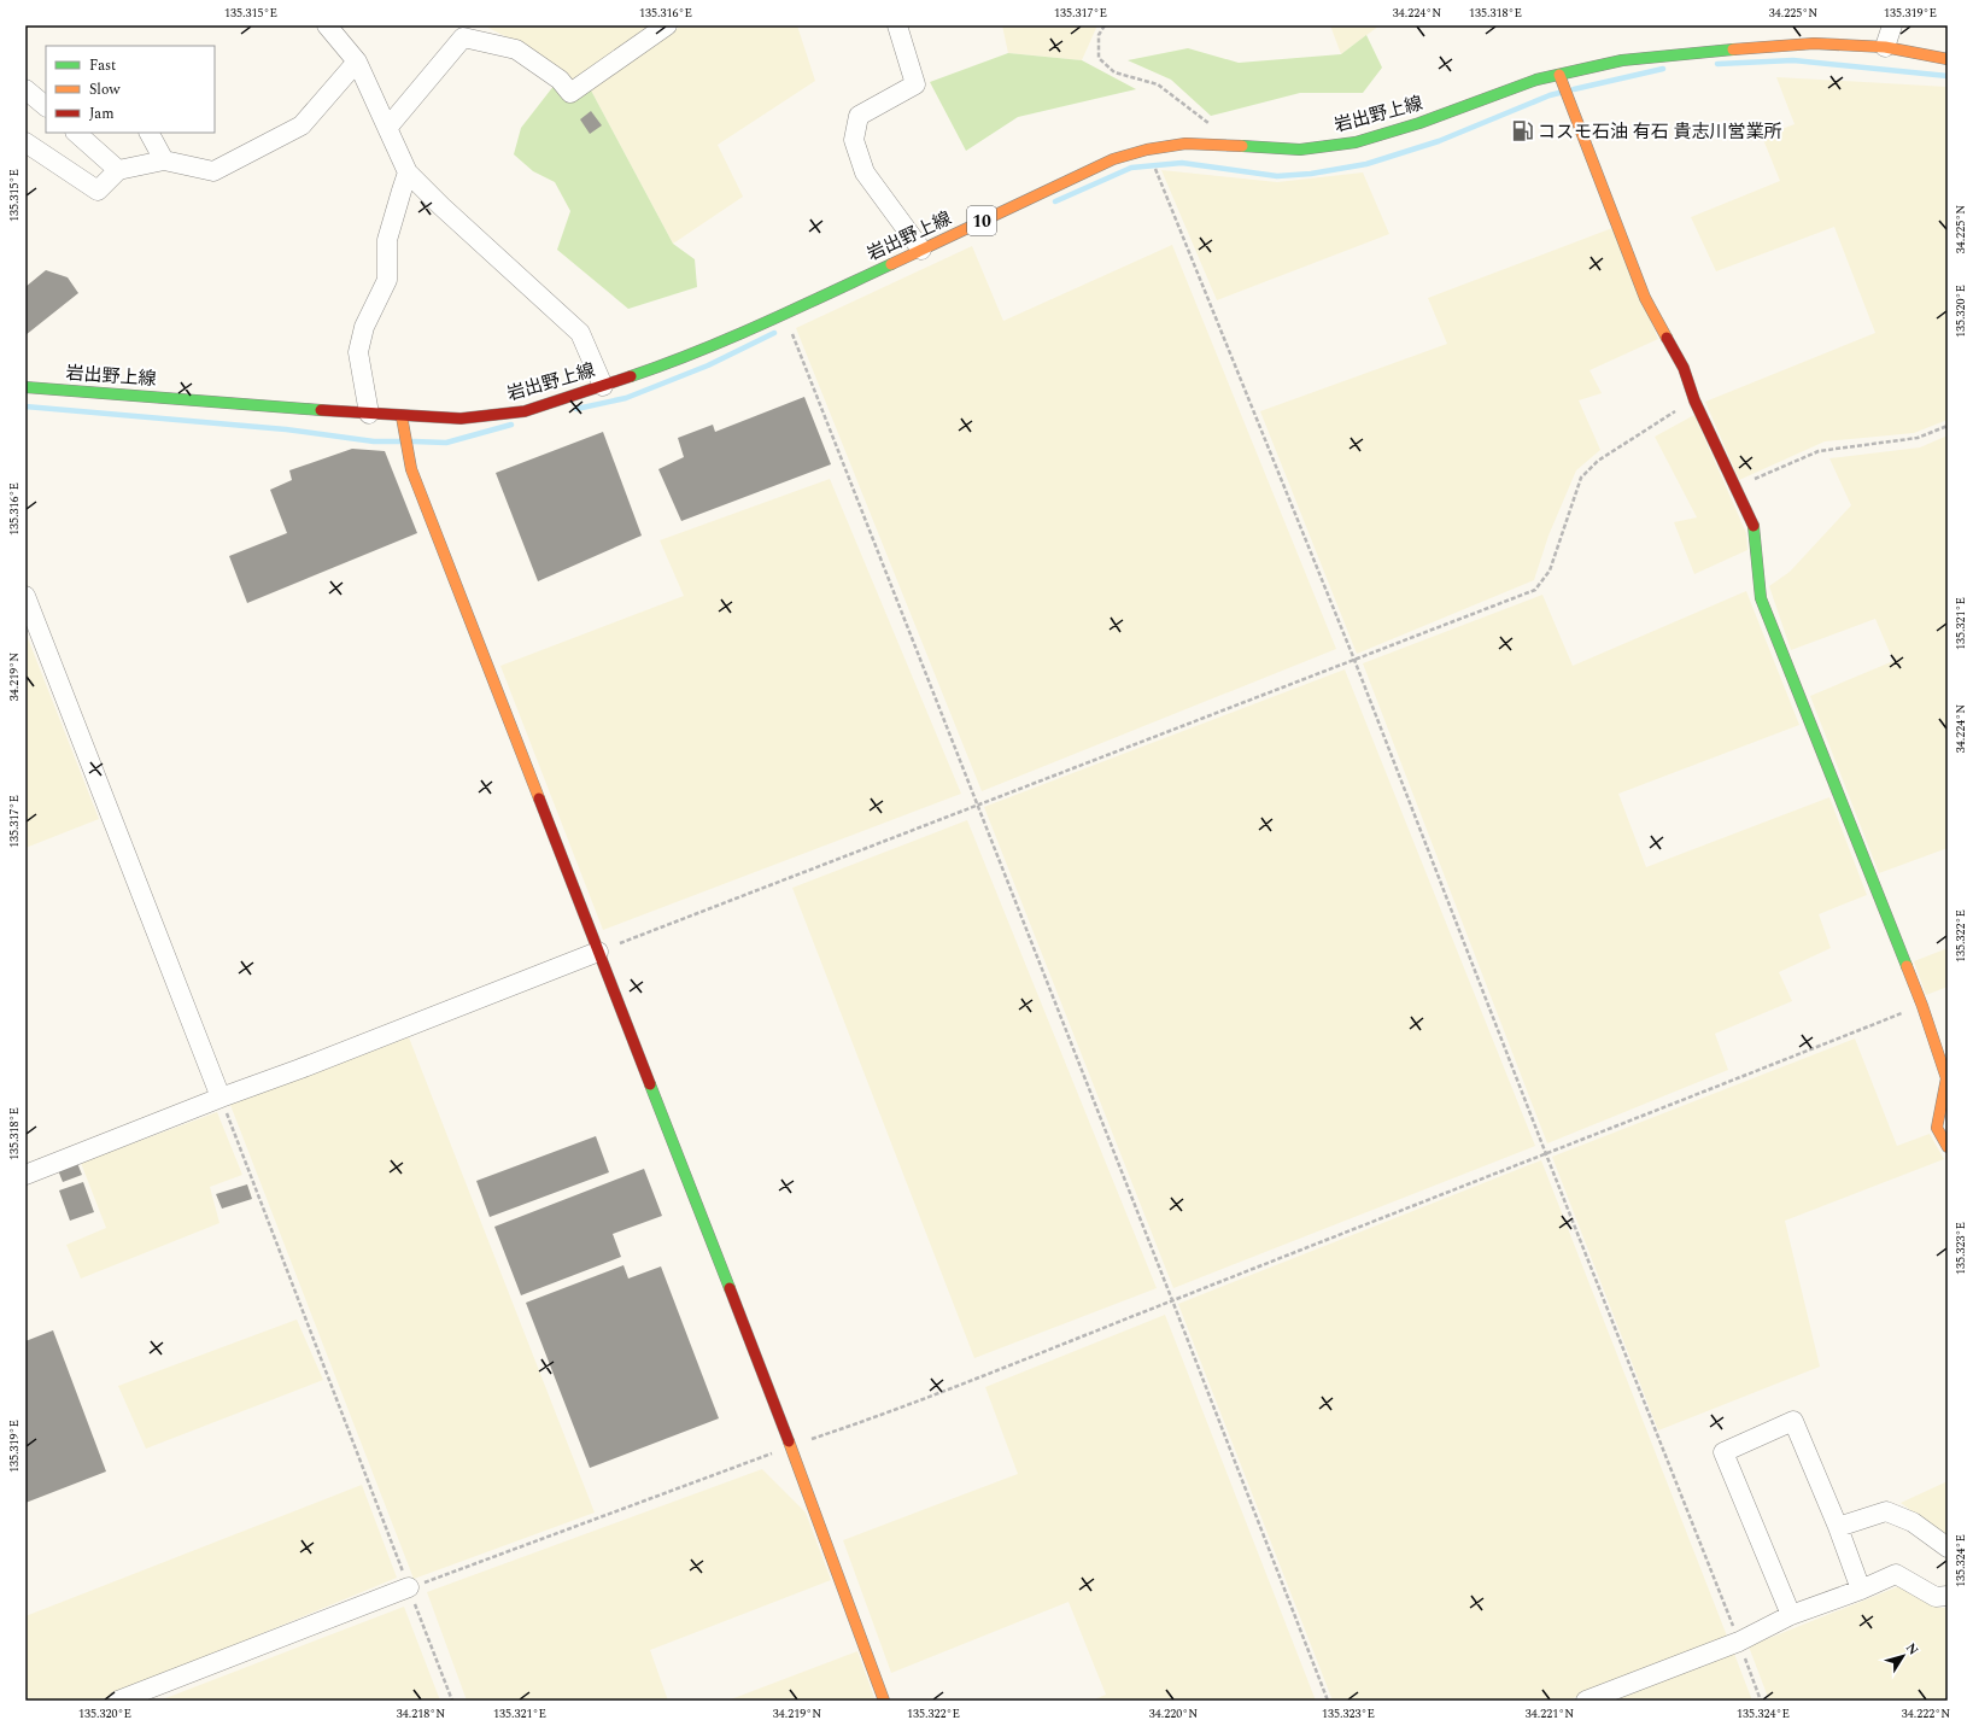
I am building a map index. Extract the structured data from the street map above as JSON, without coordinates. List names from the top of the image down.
{
  "streets": {
    "street": ["岩出野上線", "10"]
  },
  "places": {
    "fuel station": ["コスモ石油 有石 貴志川営業所"]
  },
  "legend": ["Fast", "Slow", "Jam"],
  "north": "top right",
  "coordinates": [
    "135.315°E",
    "135.316°E",
    "135.317°E",
    "34.224°N",
    "135.318°E",
    "34.225°N",
    "135.319°E",
    "135.320°E",
    "135.321°E",
    "34.219°N",
    "135.322°E",
    "135.323°E",
    "135.324°E",
    "34.218°N",
    "34.220°N",
    "34.221°N",
    "34.222°N"
  ]
}
